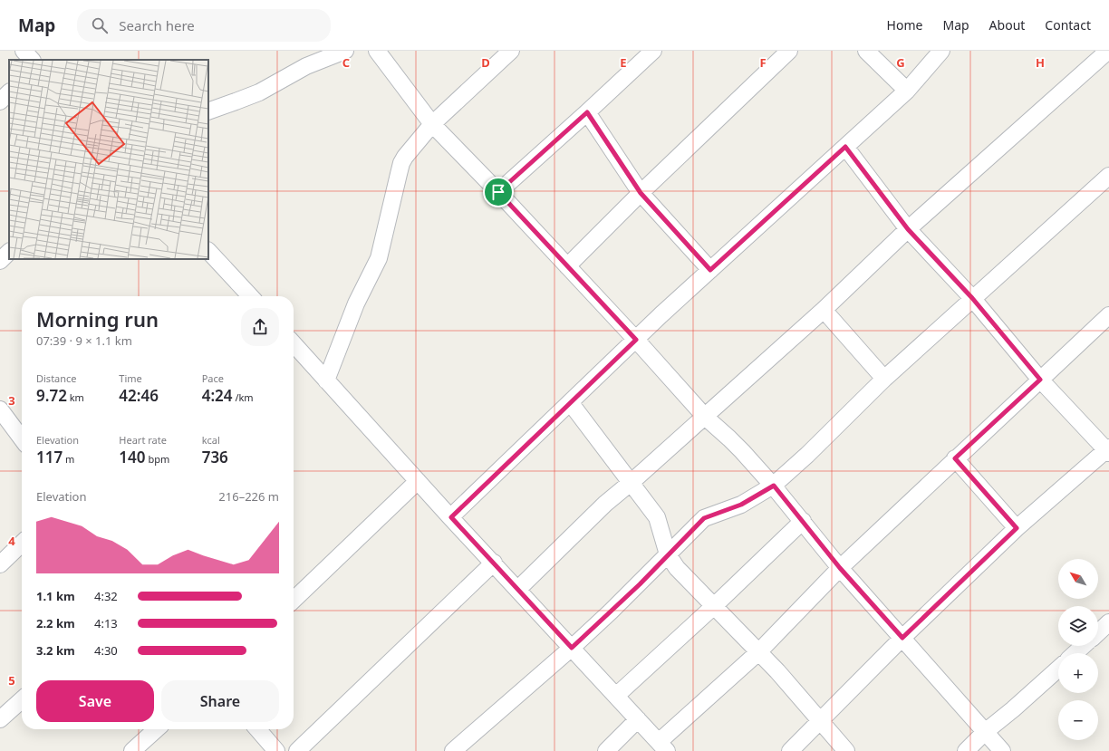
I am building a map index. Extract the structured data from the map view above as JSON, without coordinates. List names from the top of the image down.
{
  "north": "top left",
  "page": {
    "header": "Map",
    "search": "Search here",
    "nav": [
      "Home",
      "Map",
      "About",
      "Contact"
    ],
    "heading": ["Morning run", "07:39 · 9 × 1.1 km"],
    "stats": [
      ["Distance", "9.72 km"],
      ["Time", "42:46"],
      ["Pace", "4:24 /km"],
      ["Elevation", "117 m"],
      ["Heart rate", "140 bpm"],
      ["kcal", "736"]
    ],
    "chart": ["Elevation", "216–226 m"],
    "map_buttons": ["+", "−"],
    "list": [
      {
        "name": "1.1 km",
        "note": "4:32"
      },
      {
        "name": "2.2 km",
        "note": "4:13"
      },
      {
        "name": "3.2 km",
        "note": "4:30"
      }
    ],
    "buttons": ["Save", "Share"]
  },
  "grid": {
    "columns": [
      "C",
      "D",
      "E",
      "F",
      "G",
      "H"
    ],
    "rows": ["3", "4", "5"]
  }
}
